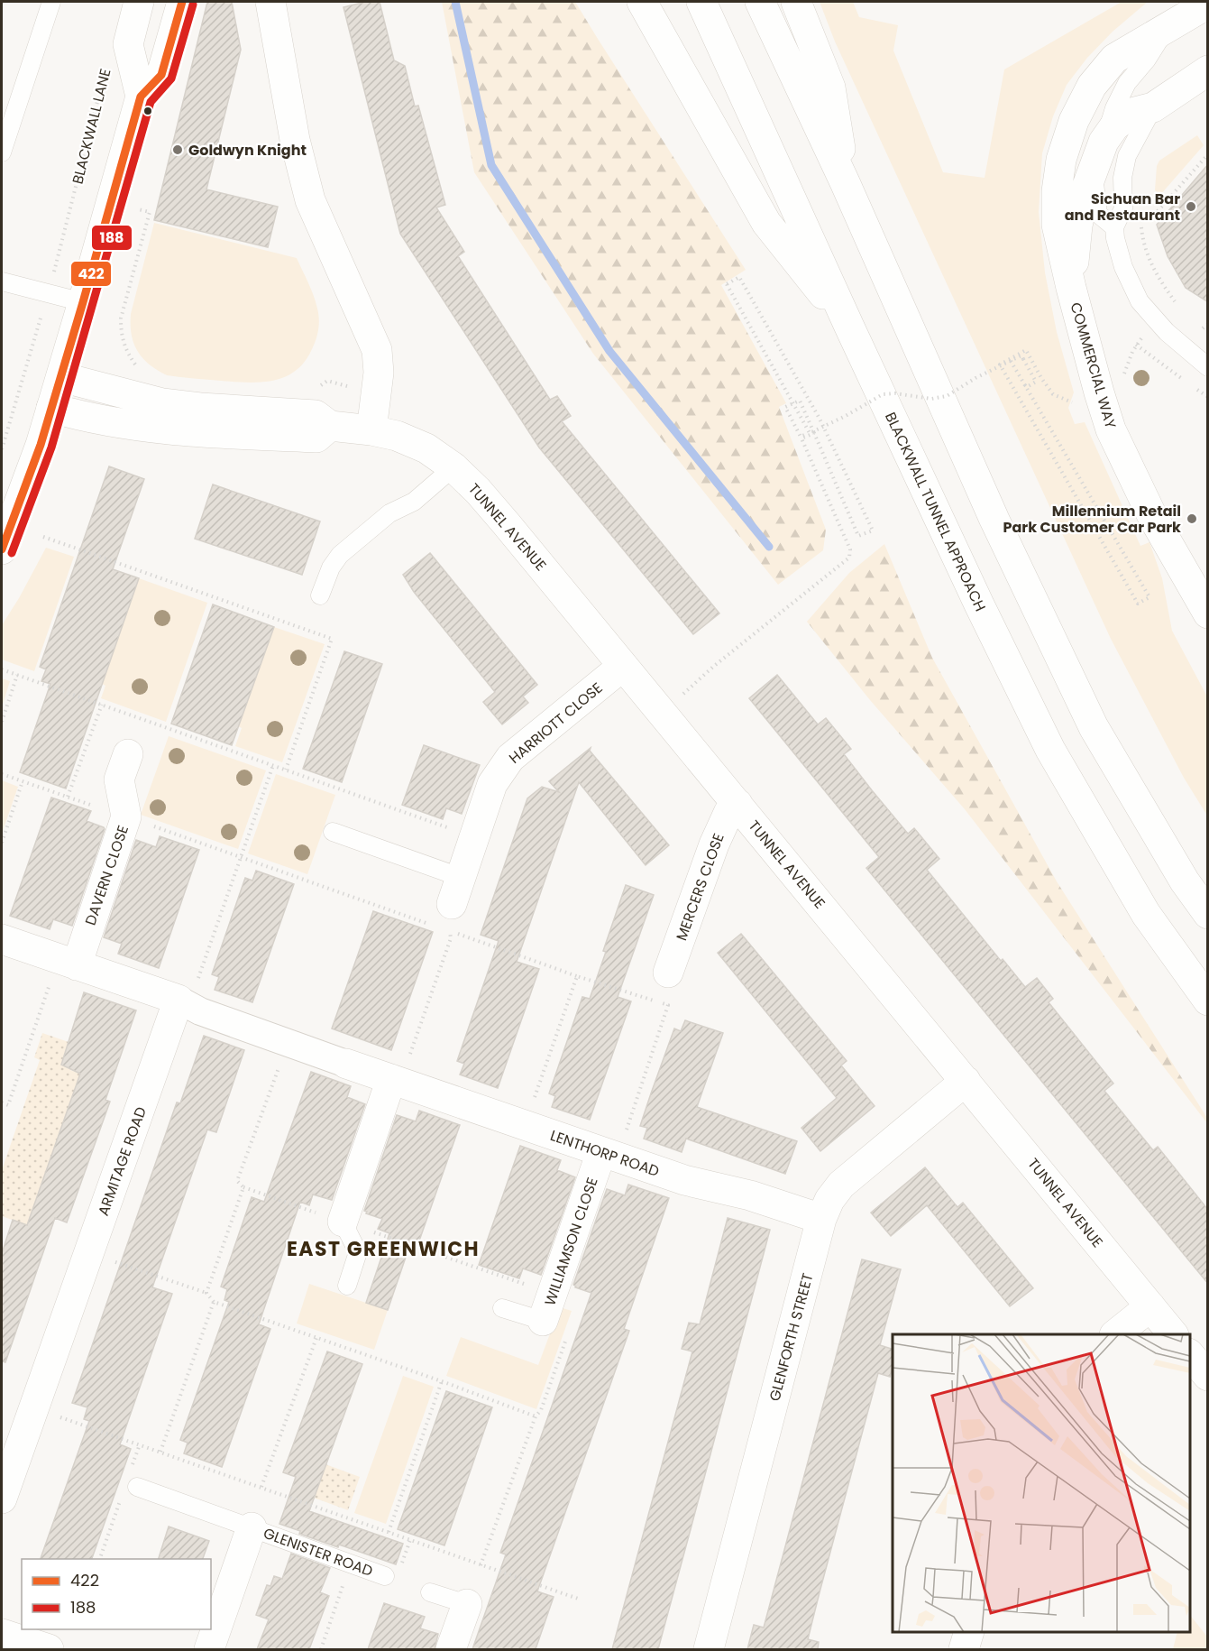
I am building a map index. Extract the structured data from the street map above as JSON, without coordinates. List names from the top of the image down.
{
  "streets": {
    "main road": [
      "COMMERCIAL WAY",
      "BLACKWALL TUNNEL APPROACH",
      "TUNNEL AVENUE",
      "HARRIOTT CLOSE",
      "DAVERN CLOSE",
      "MERCERS CLOSE",
      "LENTHORP ROAD",
      "ARMITAGE ROAD",
      "WILLIAMSON CLOSE",
      "GLENFORTH STREET",
      "GLENISTER ROAD"
    ],
    "path": ["BLACKWALL LANE"]
  },
  "crossings": [
    ["TUNNEL AVENUE", "HARRIOTT CLOSE"],
    ["TUNNEL AVENUE", "MERCERS CLOSE"],
    ["TUNNEL AVENUE", "GLENFORTH STREET"],
    ["LENTHORP ROAD", "ARMITAGE ROAD"],
    ["LENTHORP ROAD", "WILLIAMSON CLOSE"],
    ["LENTHORP ROAD", "GLENFORTH STREET"]
  ],
  "districts": ["EAST GREENWICH"],
  "places": ["Goldwyn Knight", "Sichuan Bar and Restaurant", "Millennium Retail Park Customer Car Park"],
  "lines": ["transit line 422", "transit line 188"],
  "legend": ["422", "188"]
}
